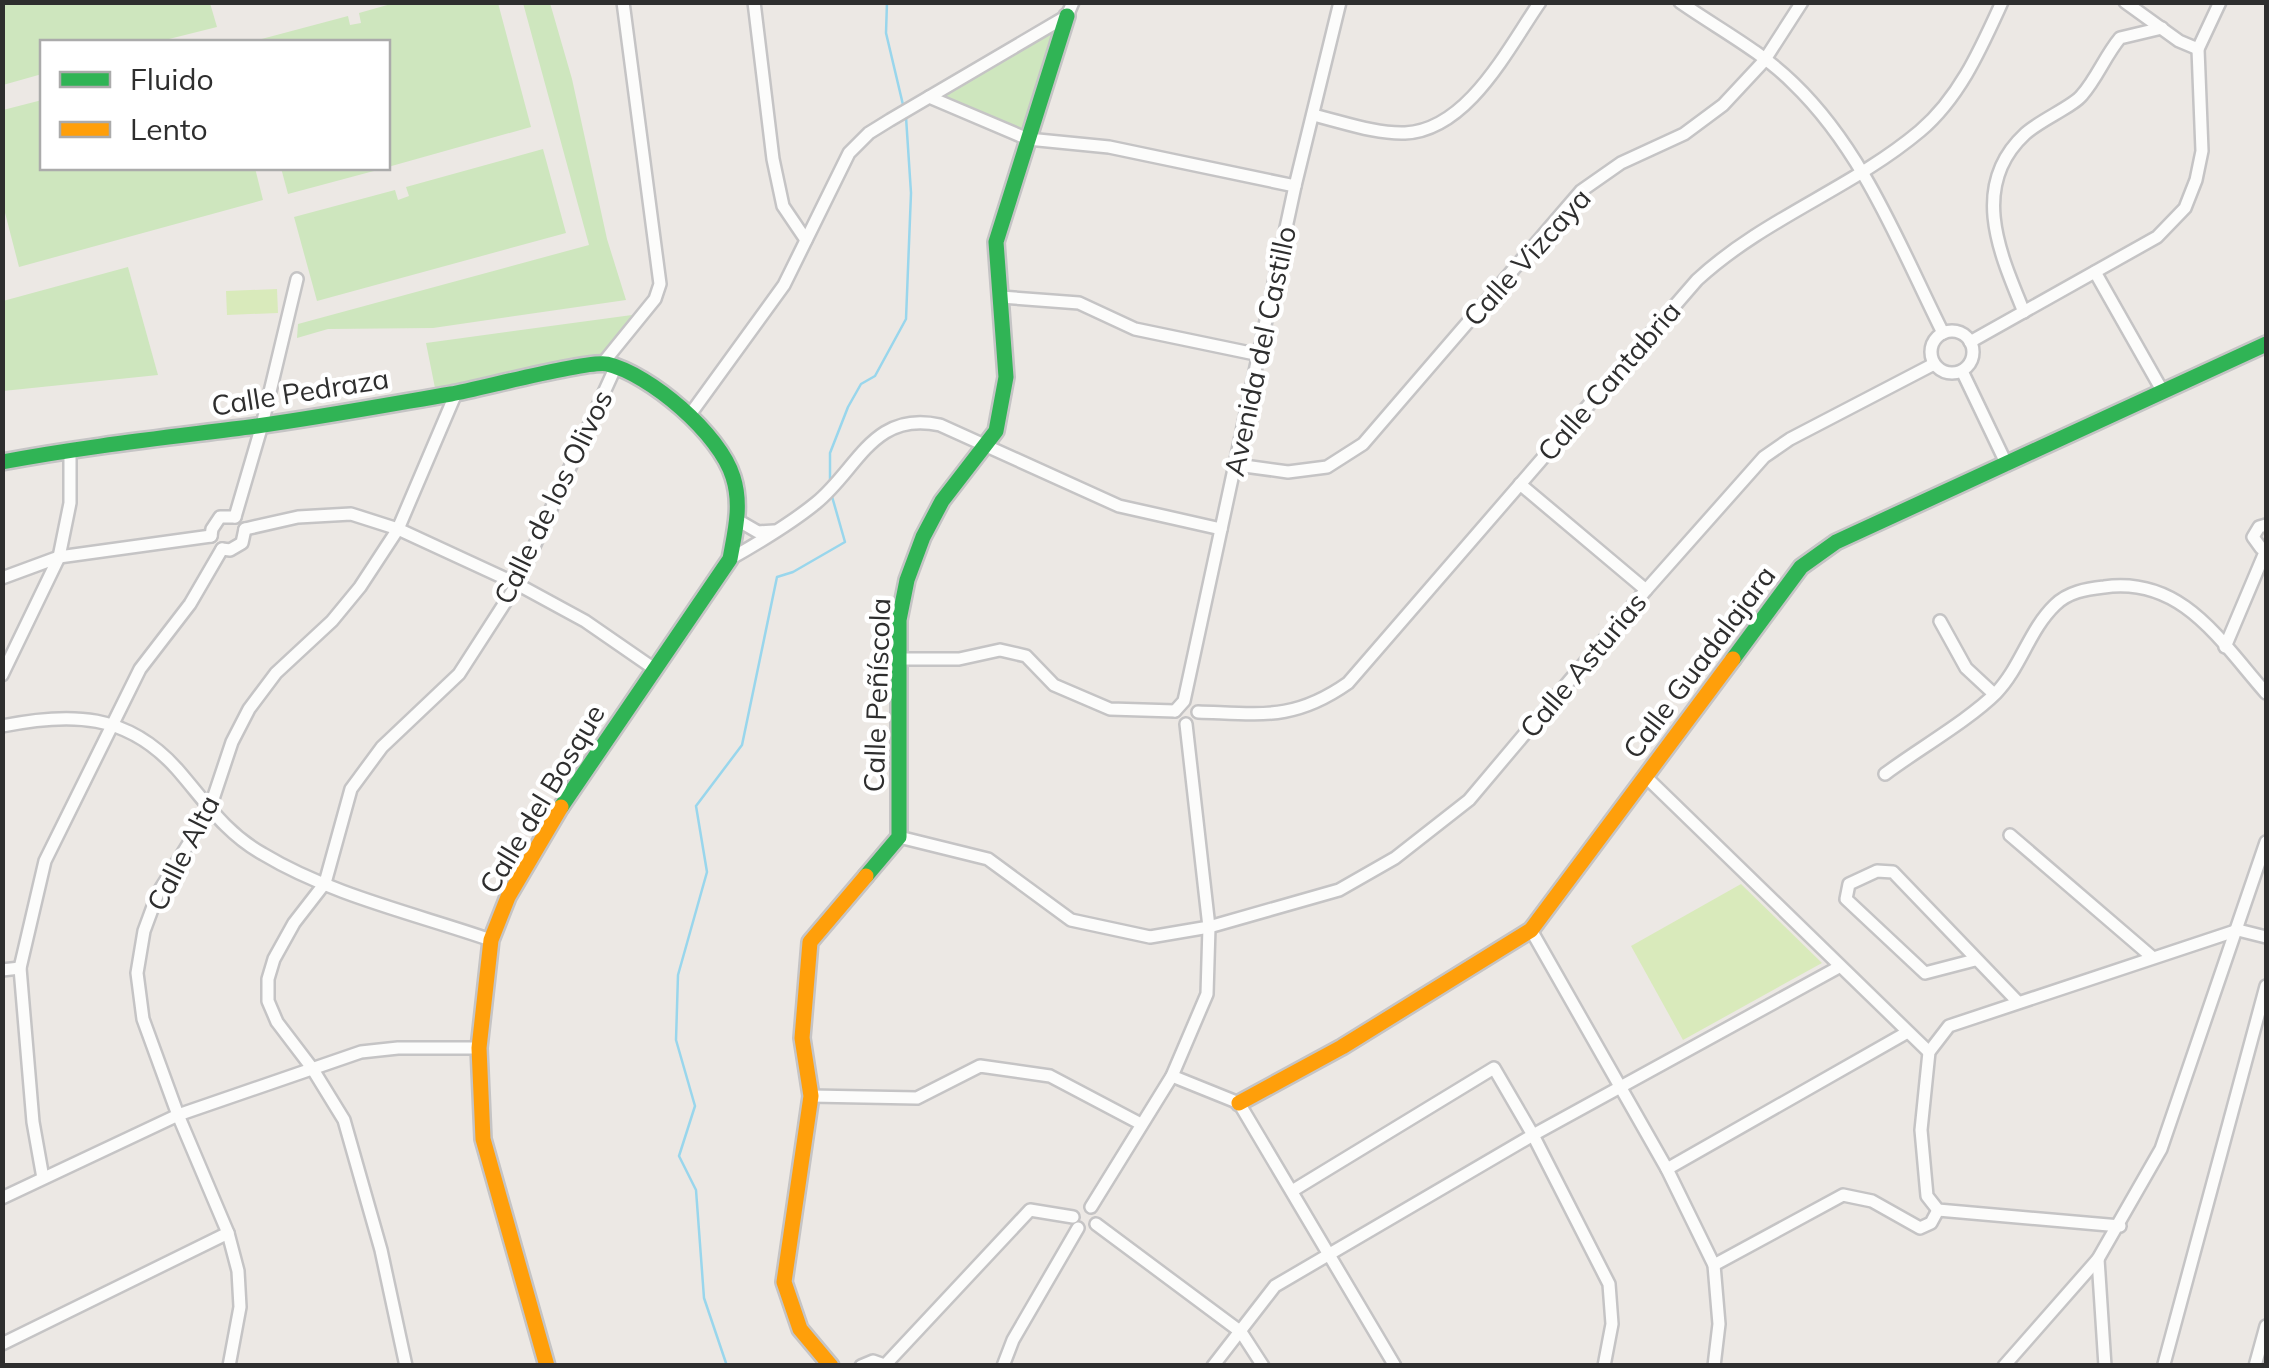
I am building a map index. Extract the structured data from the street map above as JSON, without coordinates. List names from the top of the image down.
{
  "streets": {
    "street": [
      "Calle Vizcaya",
      "Avenida del Castillo",
      "Calle Cantabria",
      "Calle Pedraza",
      "Calle de los Olivos",
      "Calle Guadalajara",
      "Calle Asturias",
      "Calle Peñíscola",
      "Calle del Bosque",
      "Calle Alta"
    ]
  },
  "crossings": [
    ["Calle Vizcaya", "Avenida del Castillo"],
    ["Avenida del Castillo", "Calle Cantabria"],
    ["Calle Pedraza", "Calle de los Olivos"],
    ["Calle Pedraza", "Calle Alta"],
    ["Calle Asturias", "Calle Peñíscola"]
  ],
  "legend": ["Fluido", "Lento"]
}
